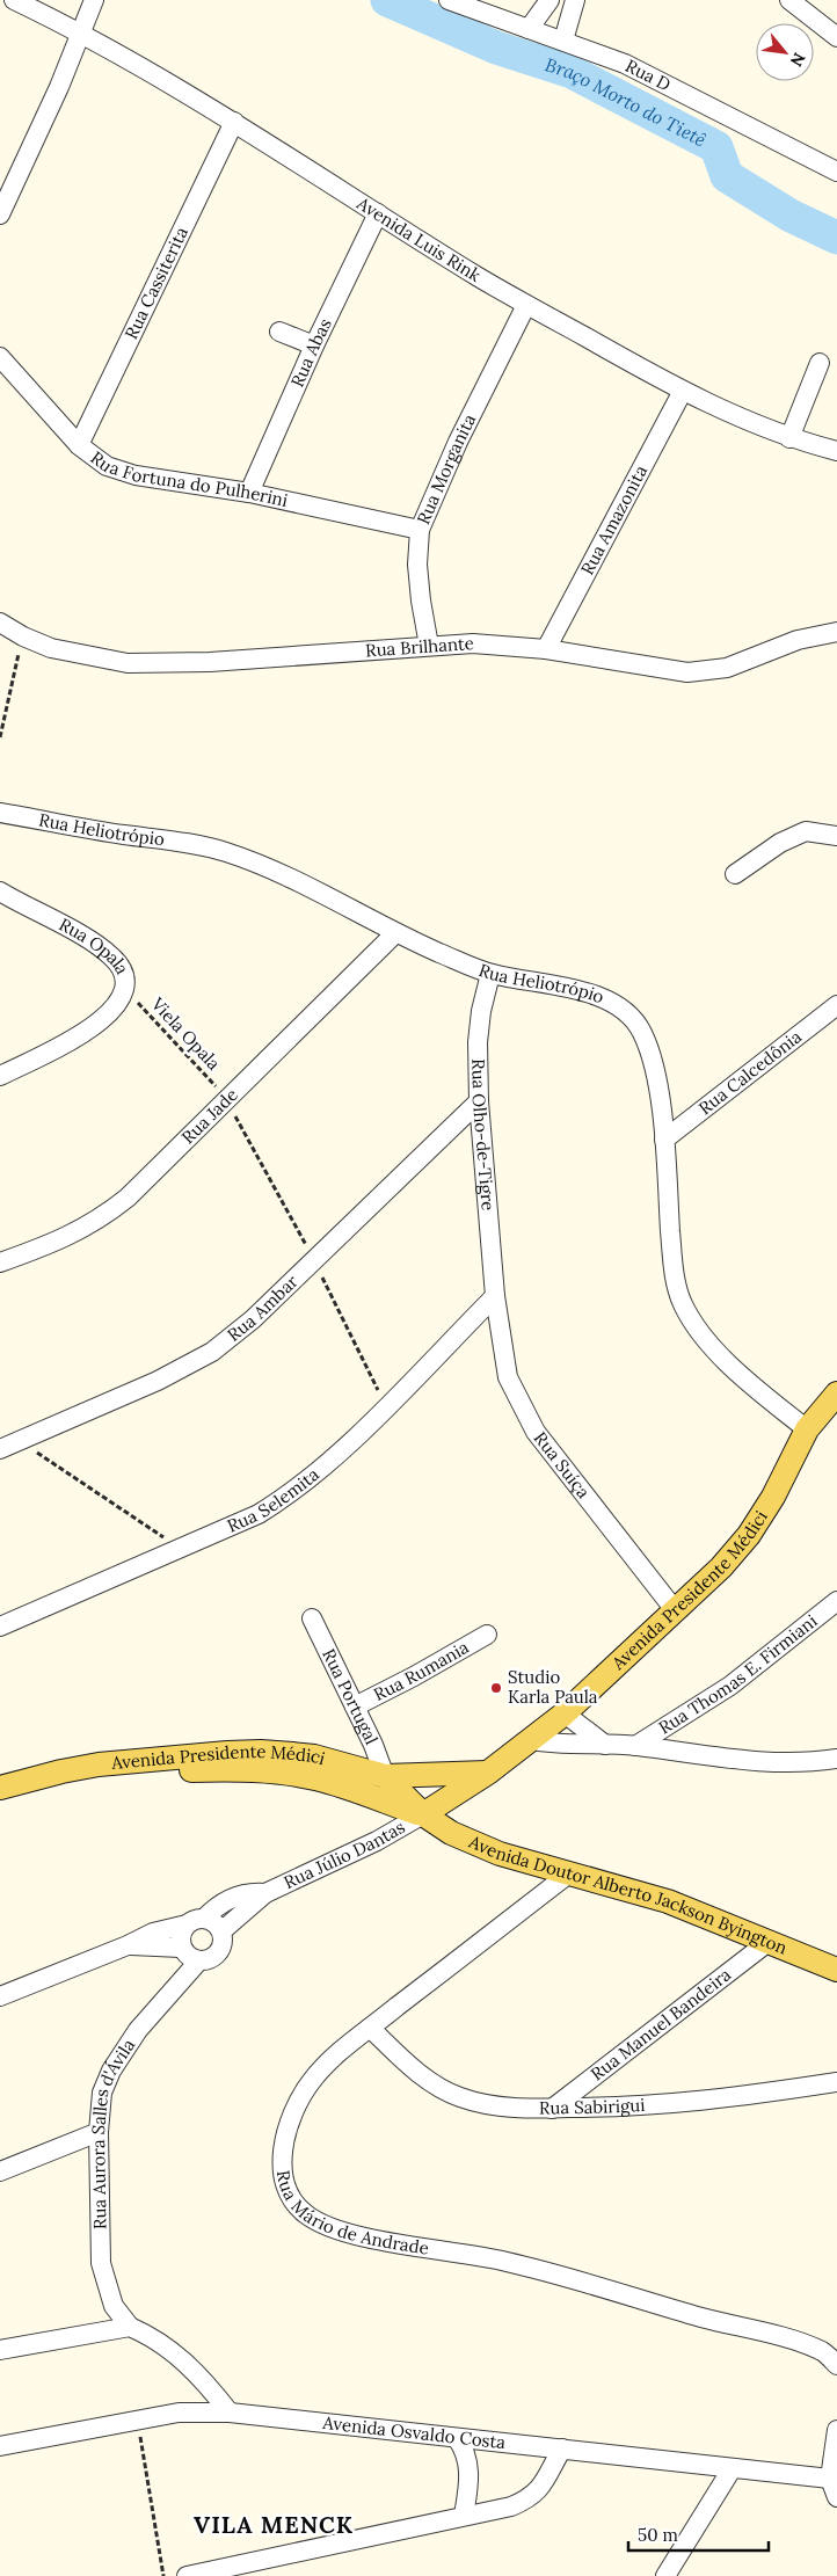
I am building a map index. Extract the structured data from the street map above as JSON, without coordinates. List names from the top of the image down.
{
  "streets": {
    "main road": ["Avenida Presidente Médici", "Avenida Doutor Alberto Jackson Byington"],
    "street": [
      "Rua D",
      "Avenida Luis Rink",
      "Rua Cassiterita",
      "Rua Abas",
      "Rua Morganita",
      "Rua Fortuna do Pulherini",
      "Rua Amazonita",
      "Rua Brilhante",
      "Rua Heliotrópio",
      "Rua Opala",
      "Rua Calcedônia",
      "Rua Jade",
      "Rua Olho-de-Tigre",
      "Rua Ambar",
      "Rua Suíça",
      "Rua Selemita",
      "Rua Rumania",
      "Rua Thomas E. Firmiani",
      "Rua Portugal",
      "Rua Júlio Dantas",
      "Rua Manuel Bandeira",
      "Rua Sabirigui",
      "Rua Aurora Salles d'Ávila",
      "Rua Mário de Andrade",
      "Avenida Osvaldo Costa"
    ],
    "path": ["Viela Opala"]
  },
  "crossings": [
    ["Avenida Luis Rink", "Rua Cassiterita"],
    ["Avenida Luis Rink", "Rua Abas"],
    ["Avenida Luis Rink", "Rua Morganita"],
    ["Avenida Luis Rink", "Rua Amazonita"],
    ["Rua Cassiterita", "Rua Fortuna do Pulherini"],
    ["Rua Abas", "Rua Fortuna do Pulherini"],
    ["Rua Morganita", "Rua Fortuna do Pulherini"],
    ["Rua Morganita", "Rua Brilhante"],
    ["Rua Amazonita", "Rua Brilhante"],
    ["Rua Heliotrópio", "Rua Calcedônia"],
    ["Rua Heliotrópio", "Rua Jade"],
    ["Rua Heliotrópio", "Rua Olho-de-Tigre"],
    ["Rua Heliotrópio", "Avenida Presidente Médici"],
    ["Rua Opala", "Viela Opala"],
    ["Viela Opala", "Rua Jade"],
    ["Rua Olho-de-Tigre", "Rua Ambar"],
    ["Rua Olho-de-Tigre", "Rua Suíça"],
    ["Rua Olho-de-Tigre", "Rua Selemita"],
    ["Rua Suíça", "Rua Selemita"],
    ["Rua Suíça", "Avenida Presidente Médici"],
    ["Avenida Presidente Médici", "Rua Portugal"],
    ["Avenida Presidente Médici", "Rua Júlio Dantas"],
    ["Avenida Presidente Médici", "Avenida Doutor Alberto Jackson Byington"],
    ["Rua Rumania", "Rua Portugal"],
    ["Rua Júlio Dantas", "Avenida Doutor Alberto Jackson Byington"],
    ["Rua Júlio Dantas", "Rua Aurora Salles d'Ávila"],
    ["Avenida Doutor Alberto Jackson Byington", "Rua Manuel Bandeira"],
    ["Avenida Doutor Alberto Jackson Byington", "Rua Mário de Andrade"],
    ["Rua Manuel Bandeira", "Rua Sabirigui"],
    ["Rua Sabirigui", "Rua Mário de Andrade"],
    ["Rua Aurora Salles d'Ávila", "Avenida Osvaldo Costa"]
  ],
  "districts": ["VILA MENCK"],
  "water": ["Braço Morto do Tietê"],
  "places": ["Studio Karla Paula"],
  "scale_bar": "50 m",
  "north": "bottom right"
}
